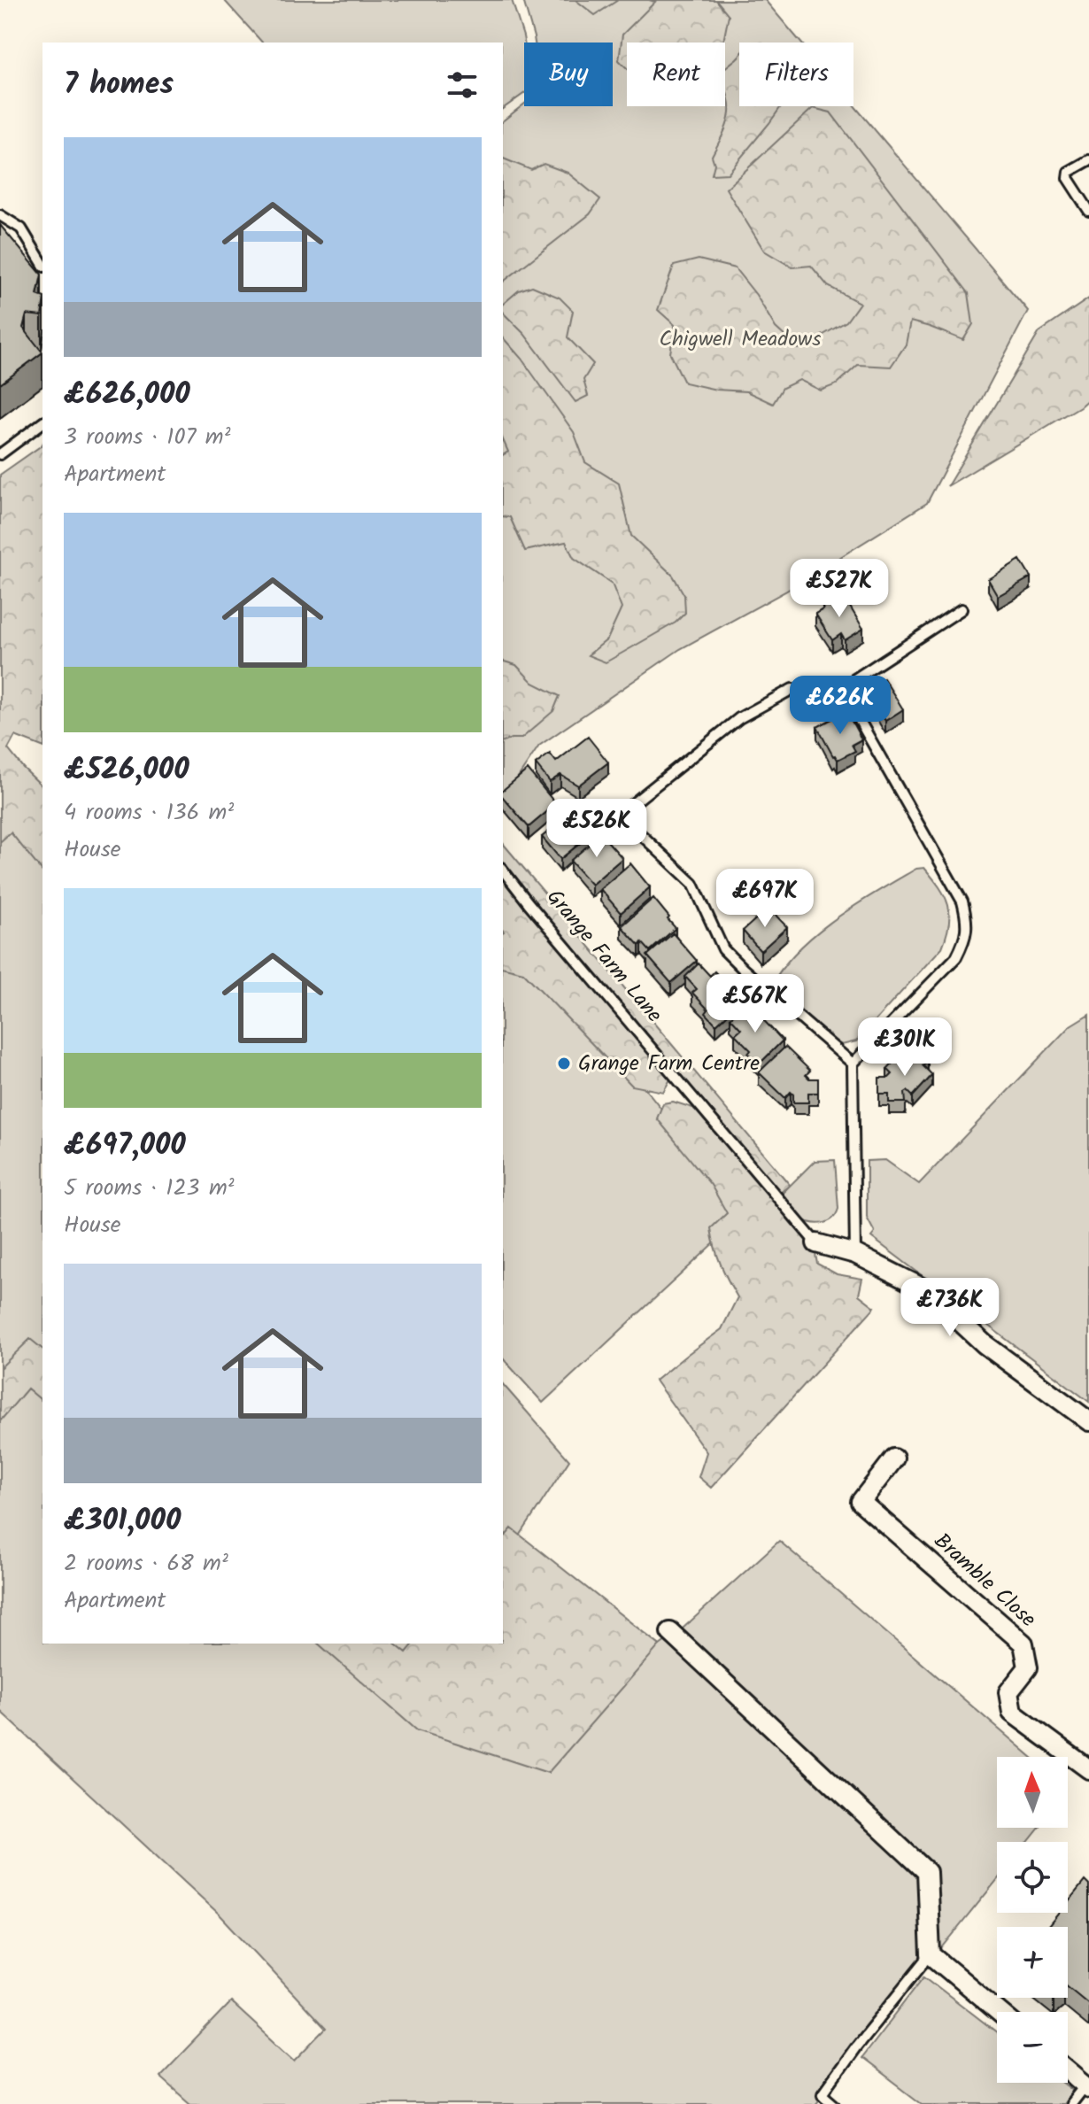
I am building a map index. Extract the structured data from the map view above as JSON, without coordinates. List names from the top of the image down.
{
  "streets": {
    "street": ["Grange Farm Lane", "Bramble Close"]
  },
  "parks": ["Chigwell Meadows"],
  "places": ["Grange Farm Centre"],
  "north": "top",
  "page": {
    "chip": ["Buy", "Rent", "Filters"],
    "heading": "7 homes",
    "list": [
      {
        "name": "£626,000",
        "note": "3 rooms · 107 m² · Apartment"
      },
      {
        "name": "£526,000",
        "note": "4 rooms · 136 m² · House"
      },
      {
        "name": "£697,000",
        "note": "5 rooms · 123 m² · House"
      },
      {
        "name": "£301,000",
        "note": "2 rooms · 68 m² · Apartment"
      }
    ],
    "price": [
      "£527K",
      "£626K",
      "£526K",
      "£697K",
      "£567K",
      "£301K",
      "£736K"
    ],
    "map_buttons": ["+", "−"]
  }
}
